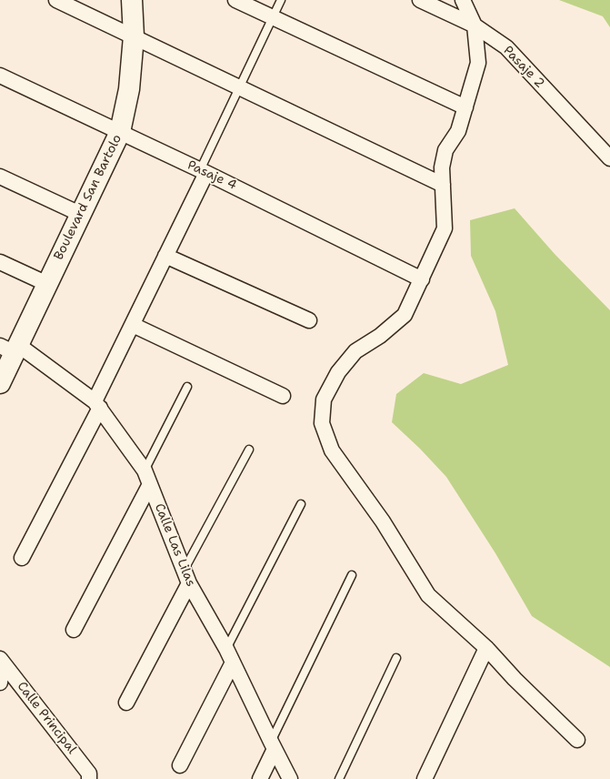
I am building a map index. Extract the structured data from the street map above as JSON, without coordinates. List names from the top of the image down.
{
  "streets": {
    "main road": ["Boulevard San Bartolo"],
    "street": [
      "Pasaje 2",
      "Pasaje 4",
      "Calle Las Lilas",
      "Calle Principal"
    ]
  },
  "crossings": [
    ["Pasaje 4", "Boulevard San Bartolo"],
    ["Boulevard San Bartolo", "Calle Las Lilas"]
  ]
}
